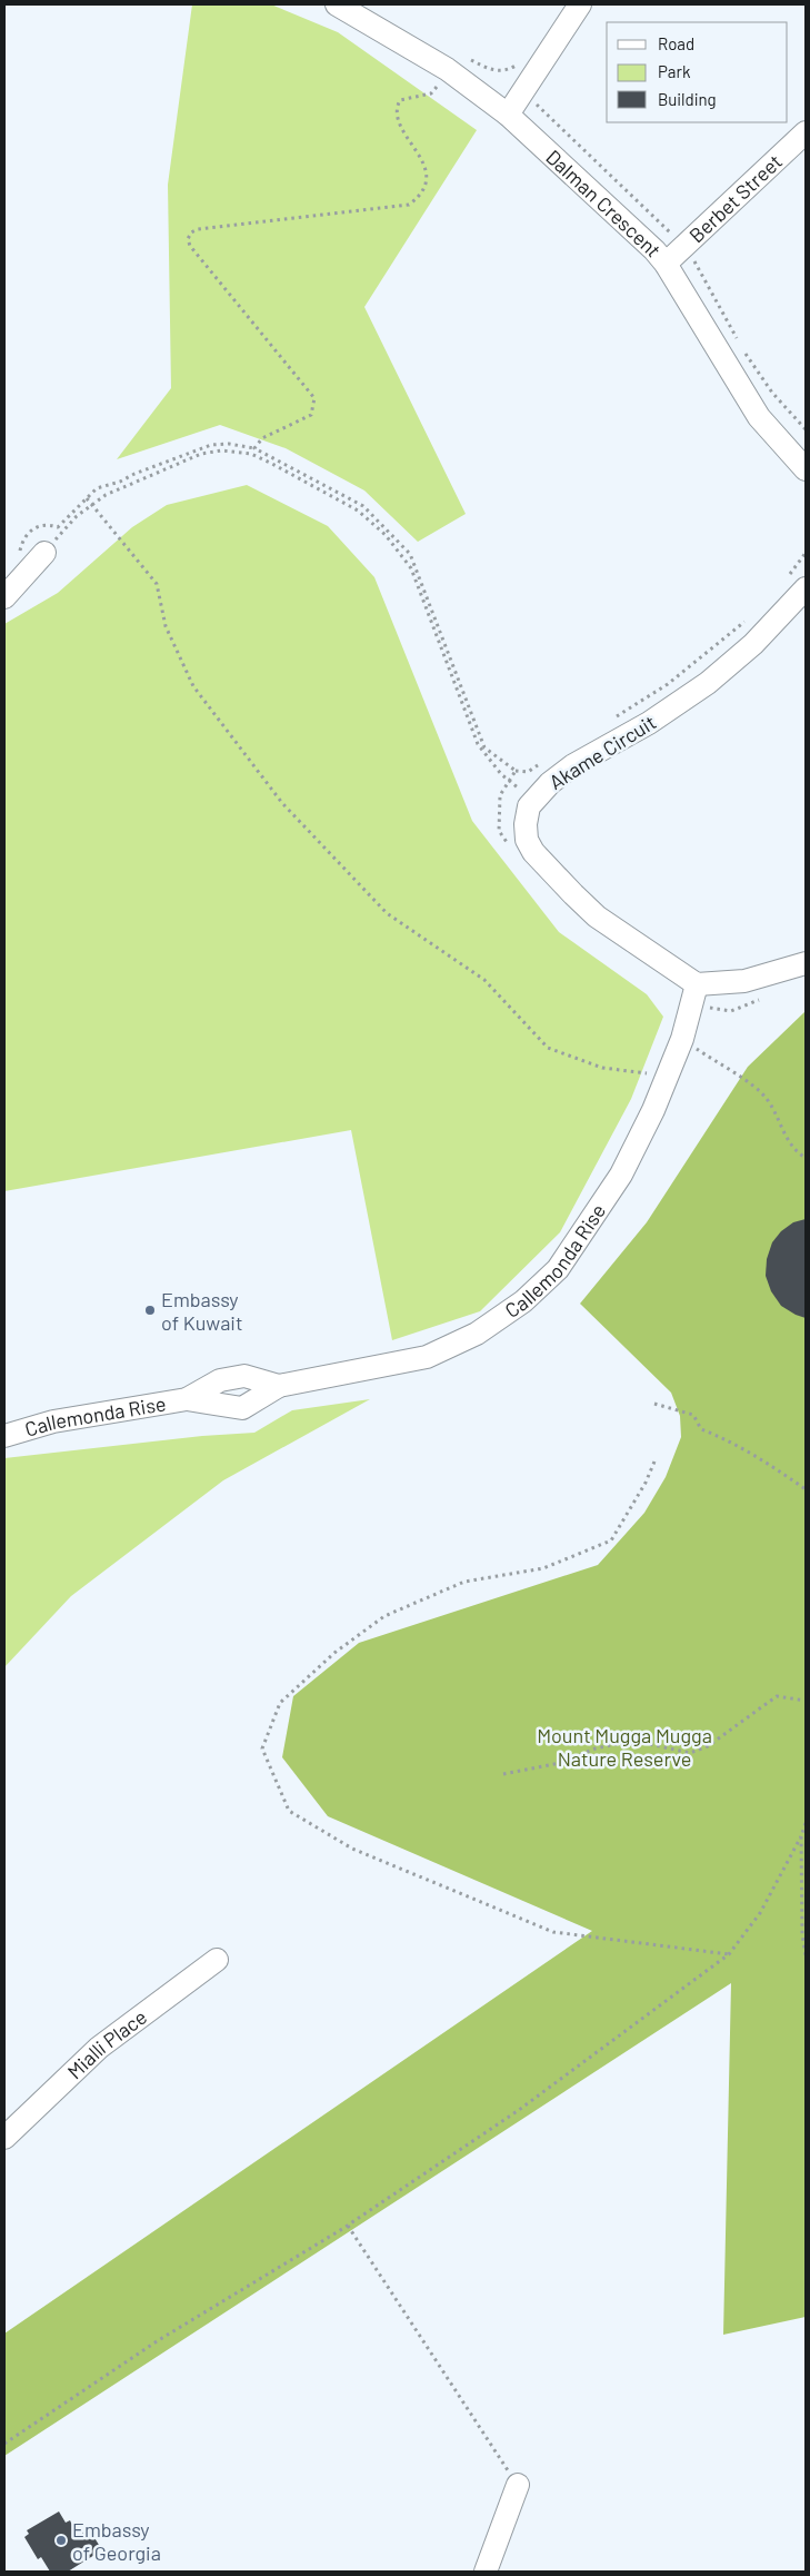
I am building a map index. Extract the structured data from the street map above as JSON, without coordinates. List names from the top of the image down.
{
  "streets": {
    "street": [
      "Berbet Street",
      "Dalman Crescent",
      "Akame Circuit",
      "Callemonda Rise",
      "Mialli Place"
    ]
  },
  "crossings": [
    ["Berbet Street", "Dalman Crescent"],
    ["Akame Circuit", "Callemonda Rise"]
  ],
  "parks": ["Mount Mugga Mugga Nature Reserve"],
  "places": ["Embassy of Kuwait", "Embassy of Georgia"],
  "legend": ["Road", "Park", "Building"]
}
